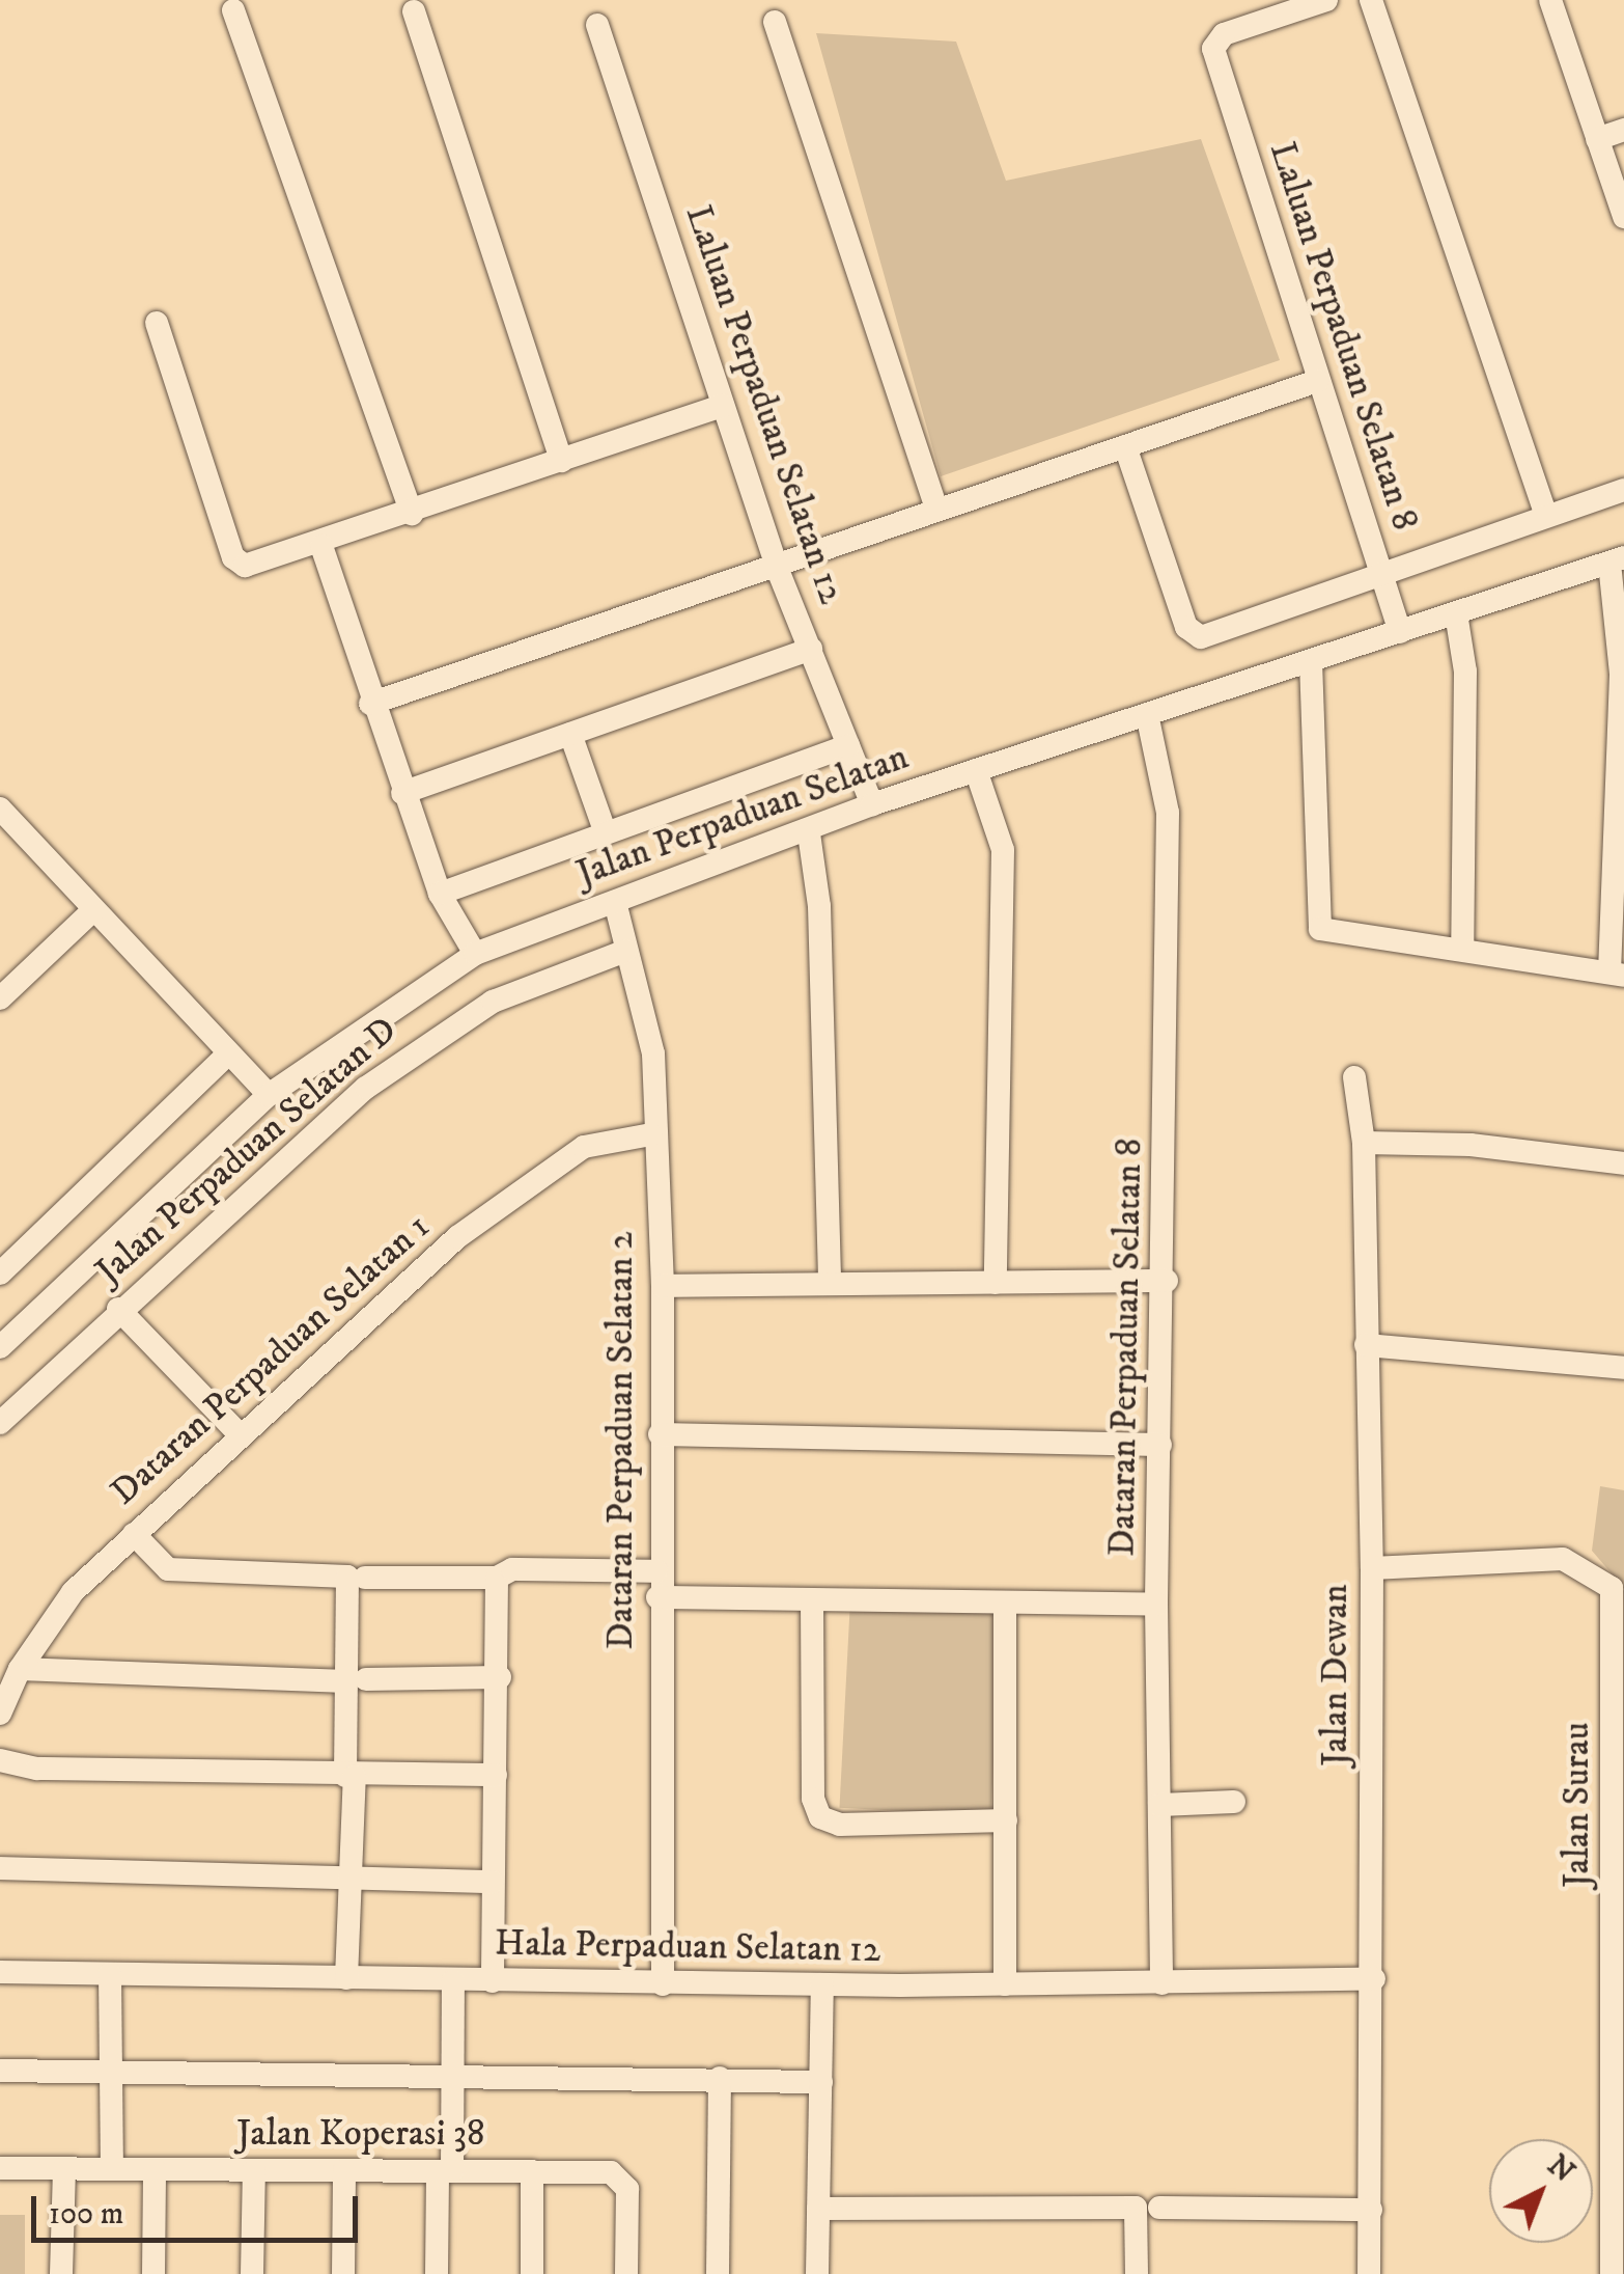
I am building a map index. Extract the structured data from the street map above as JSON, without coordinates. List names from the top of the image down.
{
  "streets": {
    "street": [
      "Laluan Perpaduan Selatan 8",
      "Laluan Perpaduan Selatan 12",
      "Jalan Perpaduan Selatan",
      "Jalan Perpaduan Selatan D",
      "Dataran Perpaduan Selatan 8",
      "Dataran Perpaduan Selatan 1",
      "Dataran Perpaduan Selatan 2",
      "Jalan Dewan",
      "Jalan Surau",
      "Hala Perpaduan Selatan 12",
      "Jalan Koperasi 38"
    ]
  },
  "crossings": [
    ["Laluan Perpaduan Selatan 8", "Jalan Perpaduan Selatan"],
    ["Laluan Perpaduan Selatan 12", "Jalan Perpaduan Selatan"],
    ["Jalan Perpaduan Selatan", "Dataran Perpaduan Selatan 8"],
    ["Jalan Perpaduan Selatan", "Dataran Perpaduan Selatan 2"],
    ["Jalan Perpaduan Selatan D", "Dataran Perpaduan Selatan 2"],
    ["Dataran Perpaduan Selatan 8", "Hala Perpaduan Selatan 12"],
    ["Dataran Perpaduan Selatan 1", "Dataran Perpaduan Selatan 2"],
    ["Dataran Perpaduan Selatan 2", "Hala Perpaduan Selatan 12"],
    ["Jalan Dewan", "Jalan Surau"],
    ["Jalan Dewan", "Hala Perpaduan Selatan 12"]
  ],
  "scale_bar": "100 m",
  "north": "top right"
}
